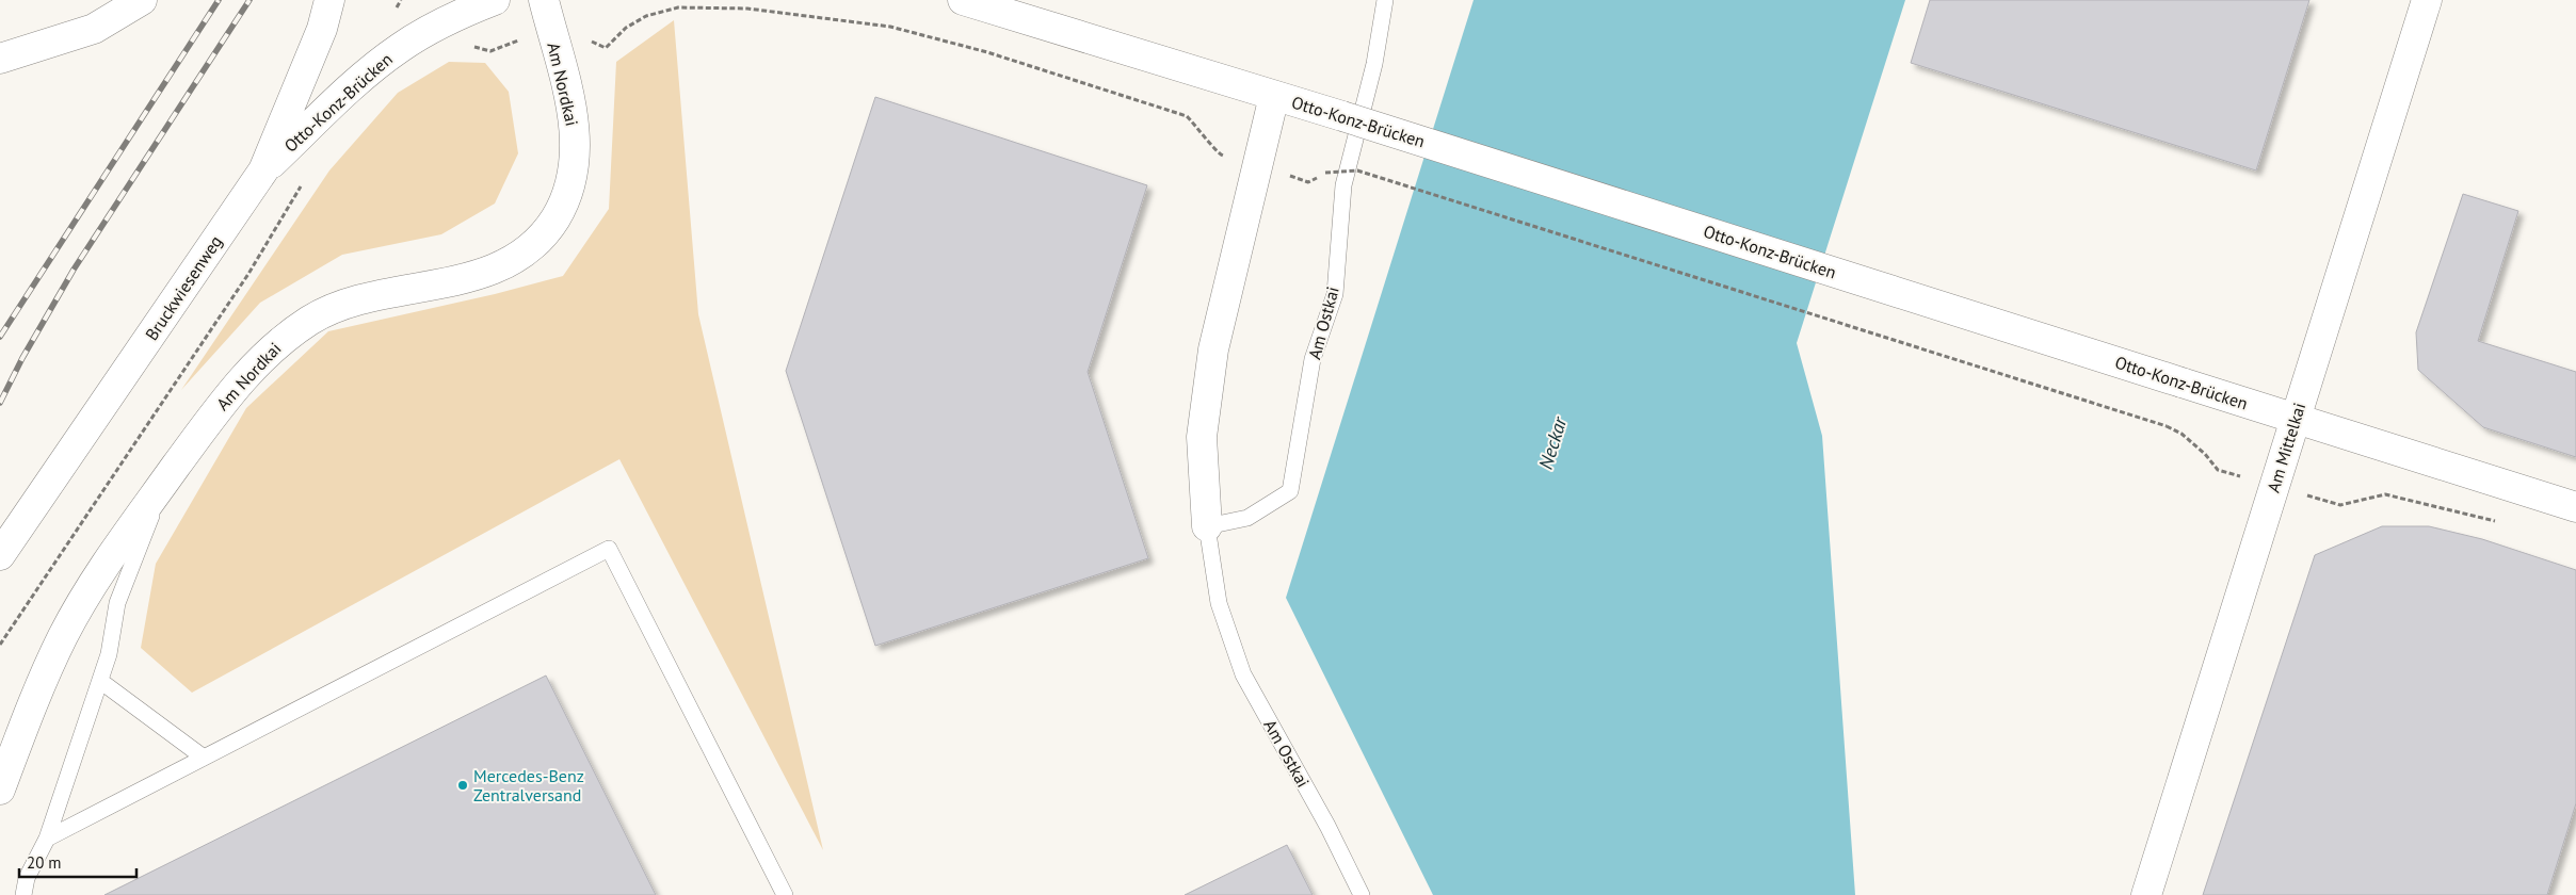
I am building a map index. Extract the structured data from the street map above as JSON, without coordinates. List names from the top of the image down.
{
  "streets": {
    "main road": [
      "Am Nordkai",
      "Otto-Konz-Brücken",
      "Bruckwiesenweg",
      "Am Ostkai",
      "Am Mittelkai"
    ]
  },
  "crossings": [
    ["Otto-Konz-Brücken", "Bruckwiesenweg"],
    ["Otto-Konz-Brücken", "Am Ostkai"],
    ["Otto-Konz-Brücken", "Am Mittelkai"]
  ],
  "water": ["Neckar"],
  "places": ["Mercedes-Benz Zentralversand"],
  "scale_bar": "20 m"
}
